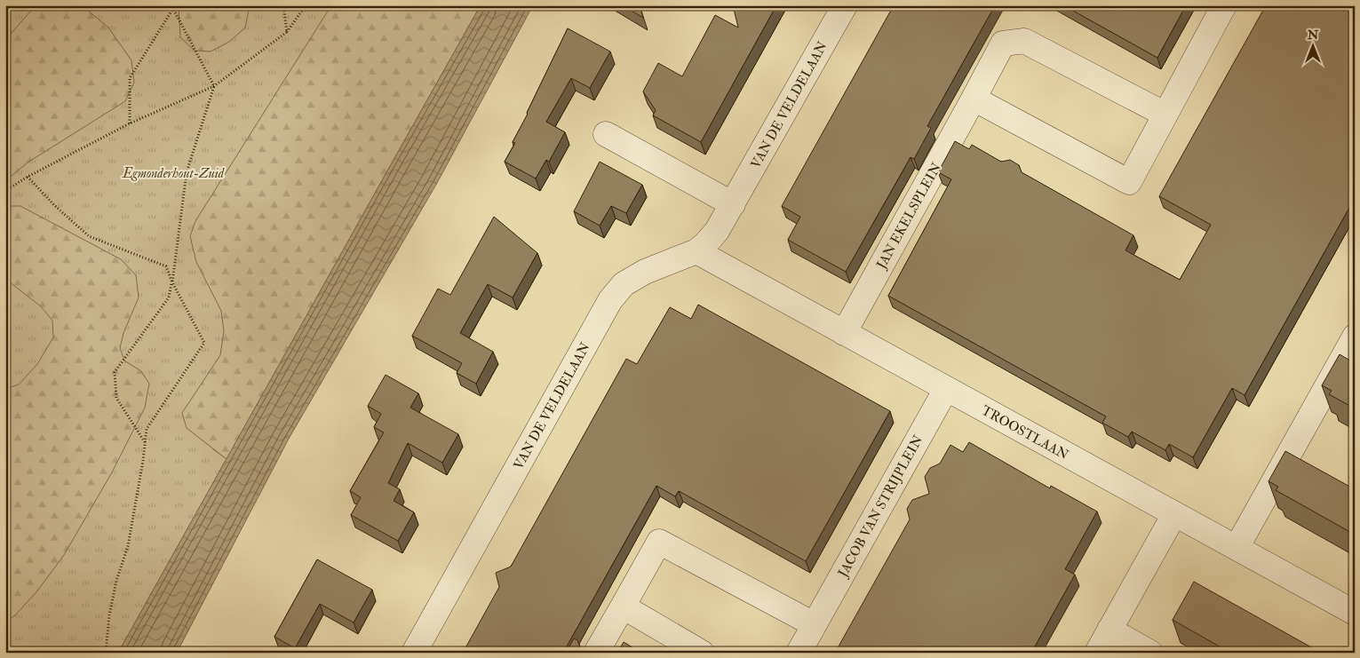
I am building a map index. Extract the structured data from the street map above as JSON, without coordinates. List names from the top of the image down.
{
  "streets": {
    "street": [
      "VAN DE VELDELAAN",
      "JAN EKELSPLEIN",
      "TROOSTLAAN",
      "JACOB VAN STRIJPLEIN"
    ]
  },
  "crossings": [
    ["VAN DE VELDELAAN", "TROOSTLAAN"],
    ["JAN EKELSPLEIN", "TROOSTLAAN"],
    ["TROOSTLAAN", "JACOB VAN STRIJPLEIN"]
  ],
  "parks": ["Egmonderhout-Zuid"],
  "north": "top"
}
